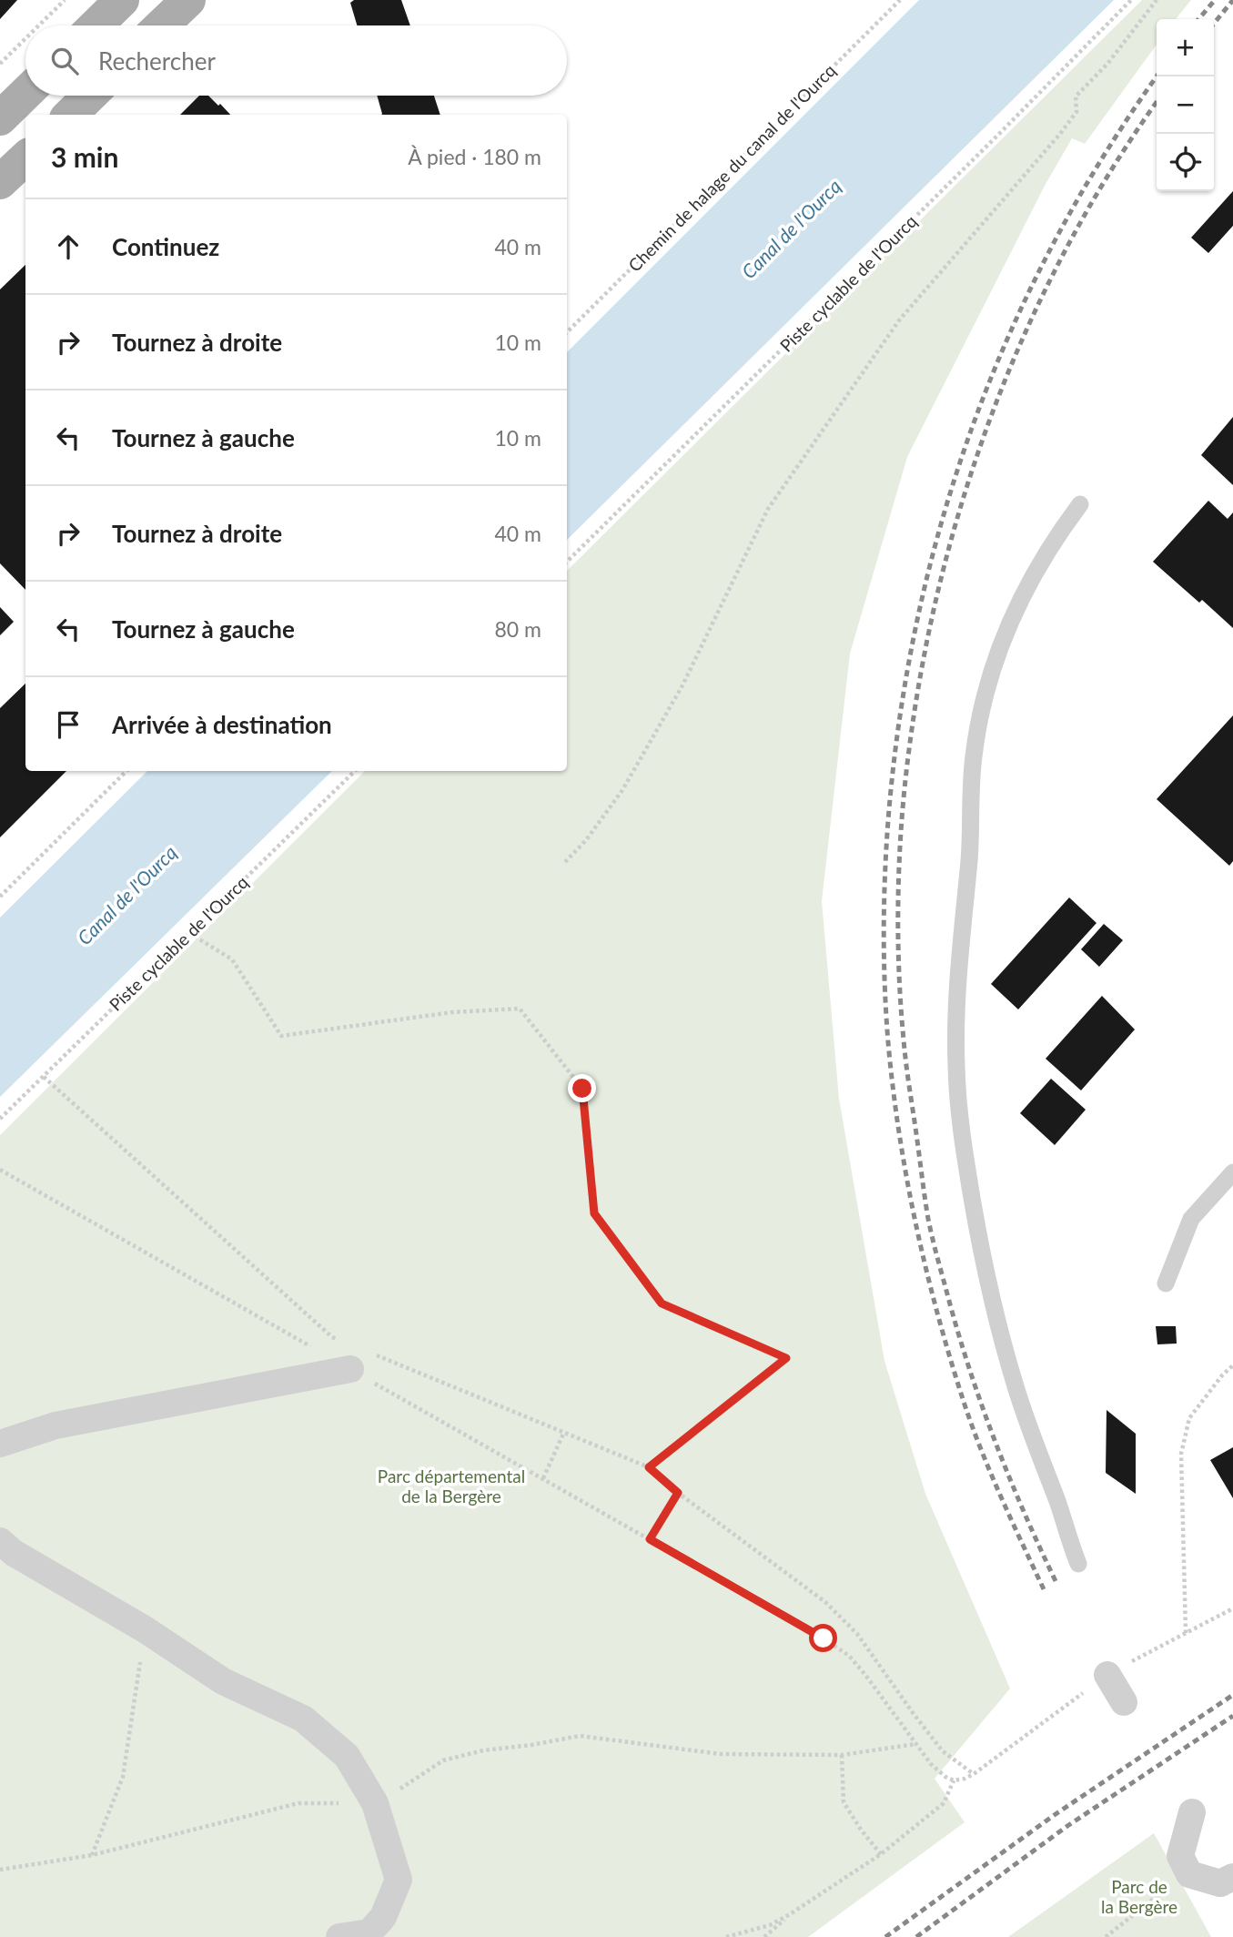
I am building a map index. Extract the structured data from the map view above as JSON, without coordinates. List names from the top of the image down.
{
  "streets": {
    "path": ["Chemin de halage du canal de l'Ourcq", "Piste cyclable de l'Ourcq"]
  },
  "water": ["Canal de l'Ourcq"],
  "parks": ["Parc départemental de la Bergère", "Parc de la Bergère"],
  "page": {
    "map_buttons": ["+", "−"],
    "search": "Rechercher",
    "heading": ["3 min", "À pied · 180 m"],
    "list": [
      ["Continuez", "40 m"],
      ["Tournez à droite", "10 m"],
      ["Tournez à gauche", "10 m"],
      ["Tournez à droite", "40 m"],
      ["Tournez à gauche", "80 m"],
      "Arrivée à destination"
    ]
  }
}
